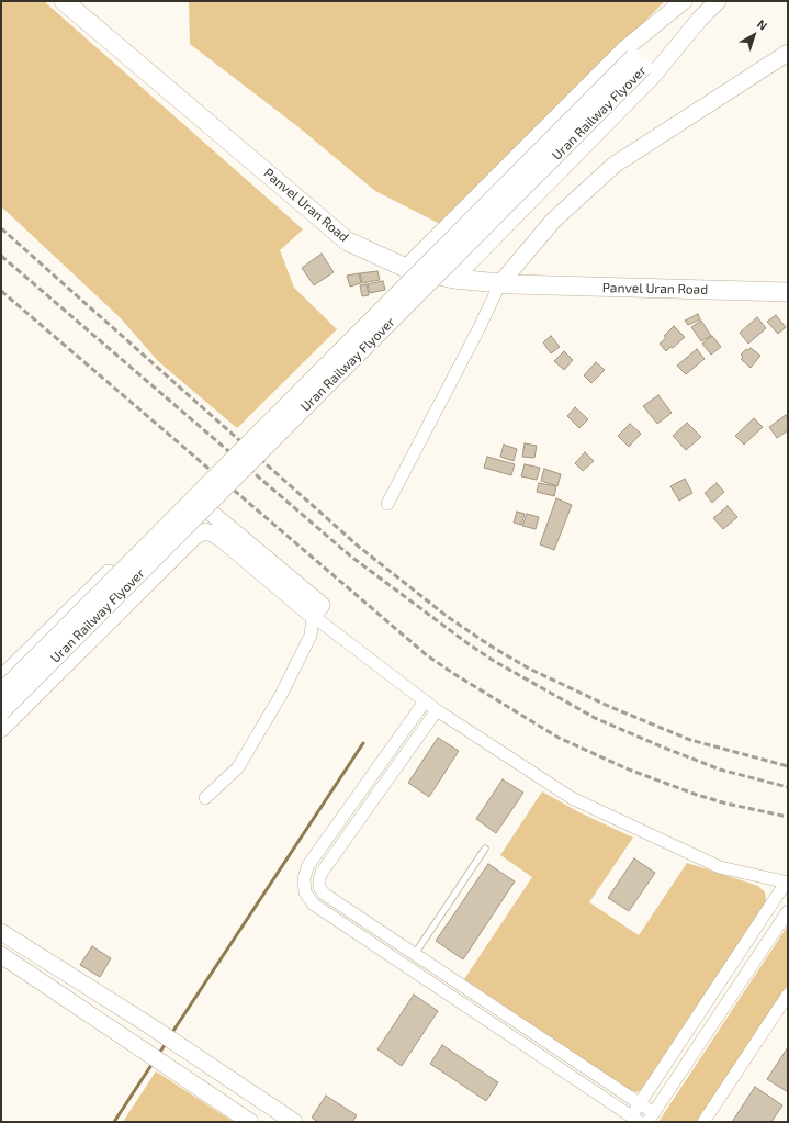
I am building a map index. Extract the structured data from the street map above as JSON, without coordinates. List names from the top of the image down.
{
  "streets": {
    "main road": ["Uran Railway Flyover", "Panvel Uran Road"]
  },
  "north": "top right"
}
